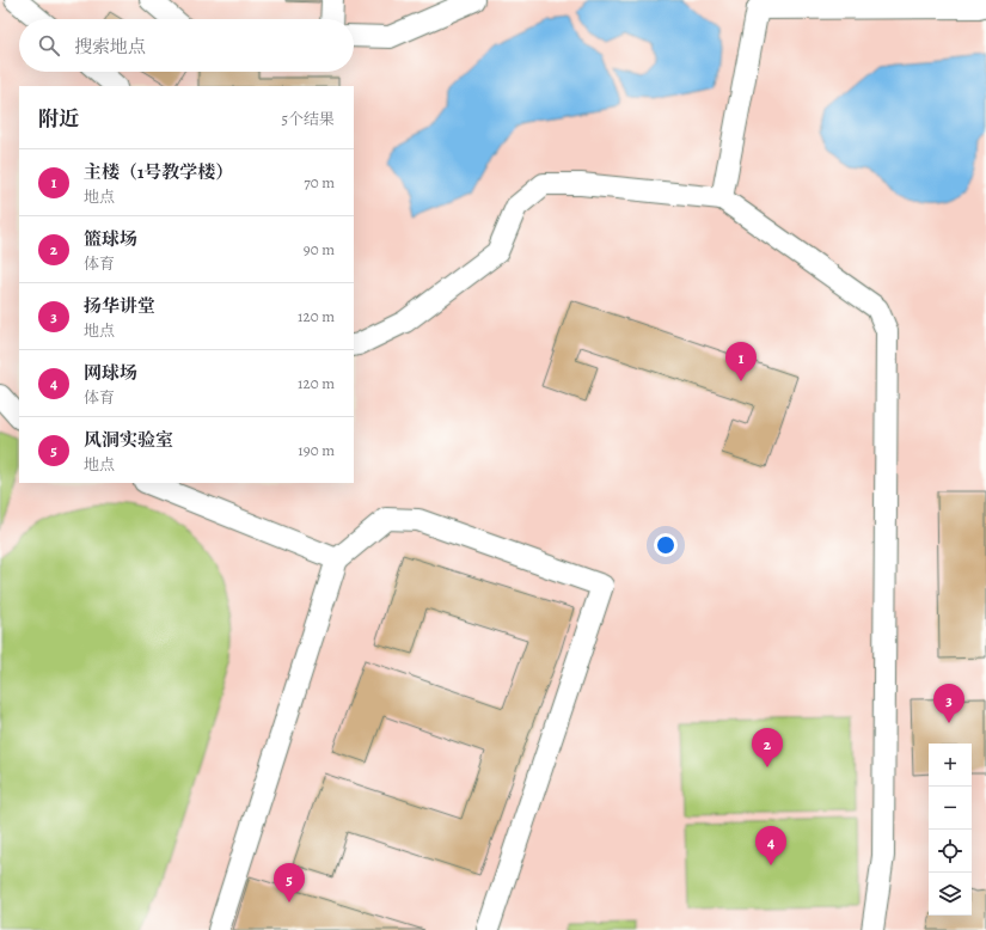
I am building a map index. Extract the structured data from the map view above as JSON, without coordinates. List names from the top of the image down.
{
  "page": {
    "search": "搜索地点",
    "heading": ["附近", "5个结果"],
    "list": [
      {
        "mark": "1",
        "name": "主楼（1号教学楼）",
        "note": "地点",
        "value": "70 m"
      },
      {
        "mark": "2",
        "name": "篮球场",
        "note": "体育",
        "value": "90 m"
      },
      {
        "mark": "3",
        "name": "扬华讲堂",
        "note": "地点",
        "value": "120 m"
      },
      {
        "mark": "4",
        "name": "网球场",
        "note": "体育",
        "value": "120 m"
      },
      {
        "mark": "5",
        "name": "风洞实验室",
        "note": "地点",
        "value": "190 m"
      }
    ],
    "pins": [
      "1",
      "3",
      "2",
      "4",
      "5"
    ],
    "map_buttons": ["+", "−"]
  }
}
